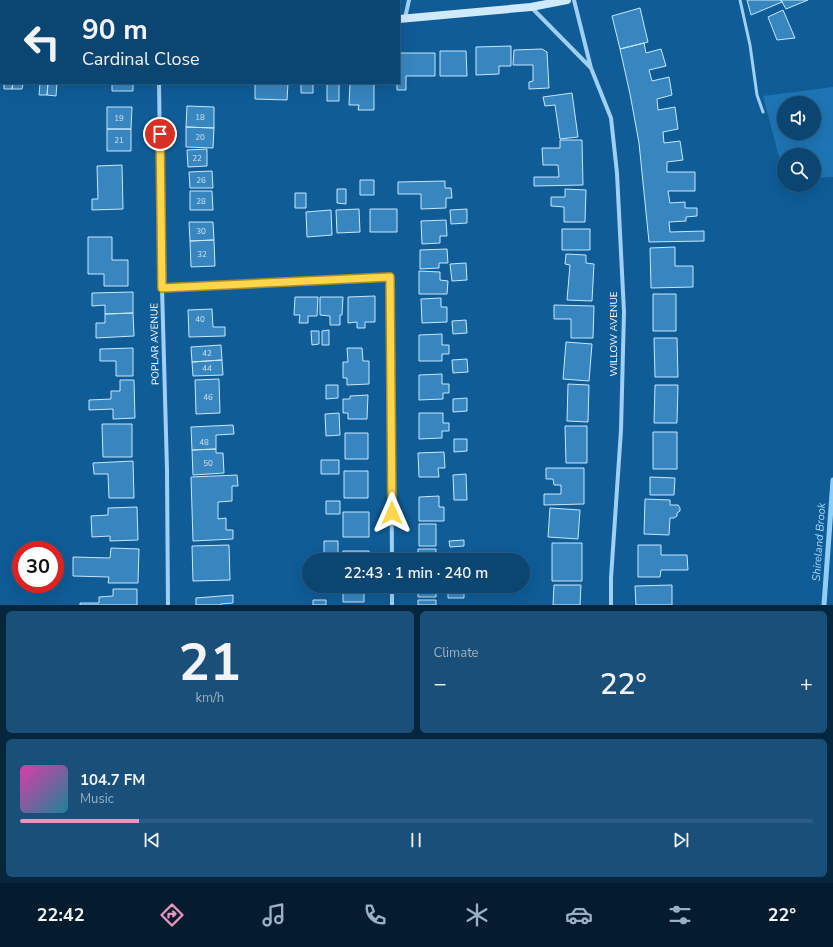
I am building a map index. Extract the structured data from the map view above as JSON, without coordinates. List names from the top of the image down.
{
  "streets": {
    "street": ["WILLOW AVENUE", "POPLAR AVENUE"]
  },
  "water": ["Shireland Brook"],
  "house_numbers": [
    "18",
    "19",
    "20",
    "21",
    "22",
    "26",
    "28",
    "30",
    "32",
    "40",
    "42",
    "44",
    "46",
    "48",
    "50"
  ],
  "page": {
    "turn": ["90 m", "Cardinal Close"],
    "limit": "30",
    "trip": "22:43 · 1 min · 240 m",
    "tile": [
      ["21", "km/h"],
      "Climate"
    ],
    "heat": ["−", "22°", "+"],
    "song": ["104.7 FM", "Music"],
    "tabs": ["22:42", "22°"]
  }
}
